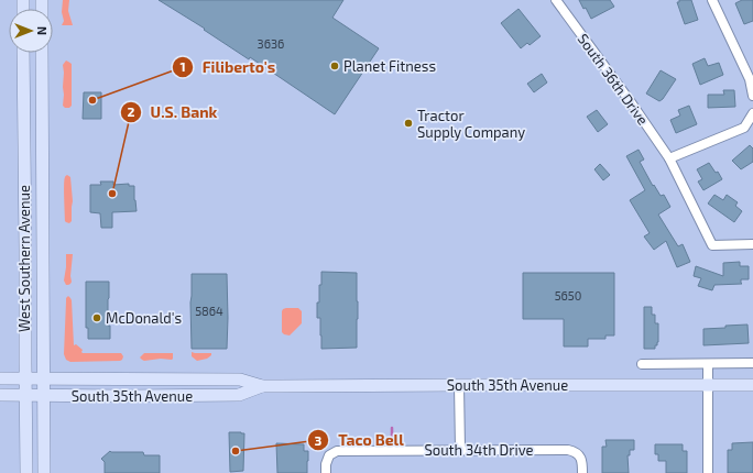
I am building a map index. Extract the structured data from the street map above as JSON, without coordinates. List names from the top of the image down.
{
  "streets": {
    "main road": ["West Southern Avenue", "South 35th Avenue"],
    "street": ["South 36th Drive", "South 34th Drive"]
  },
  "crossings": [
    ["West Southern Avenue", "South 35th Avenue"]
  ],
  "places": [
    "Planet Fitness",
    "Filiberto's",
    "Tractor Supply Company",
    "U.S. Bank",
    "McDonald's",
    "Taco Bell"
  ],
  "house_numbers": ["3636", "5650", "5864"],
  "north": "right"
}
